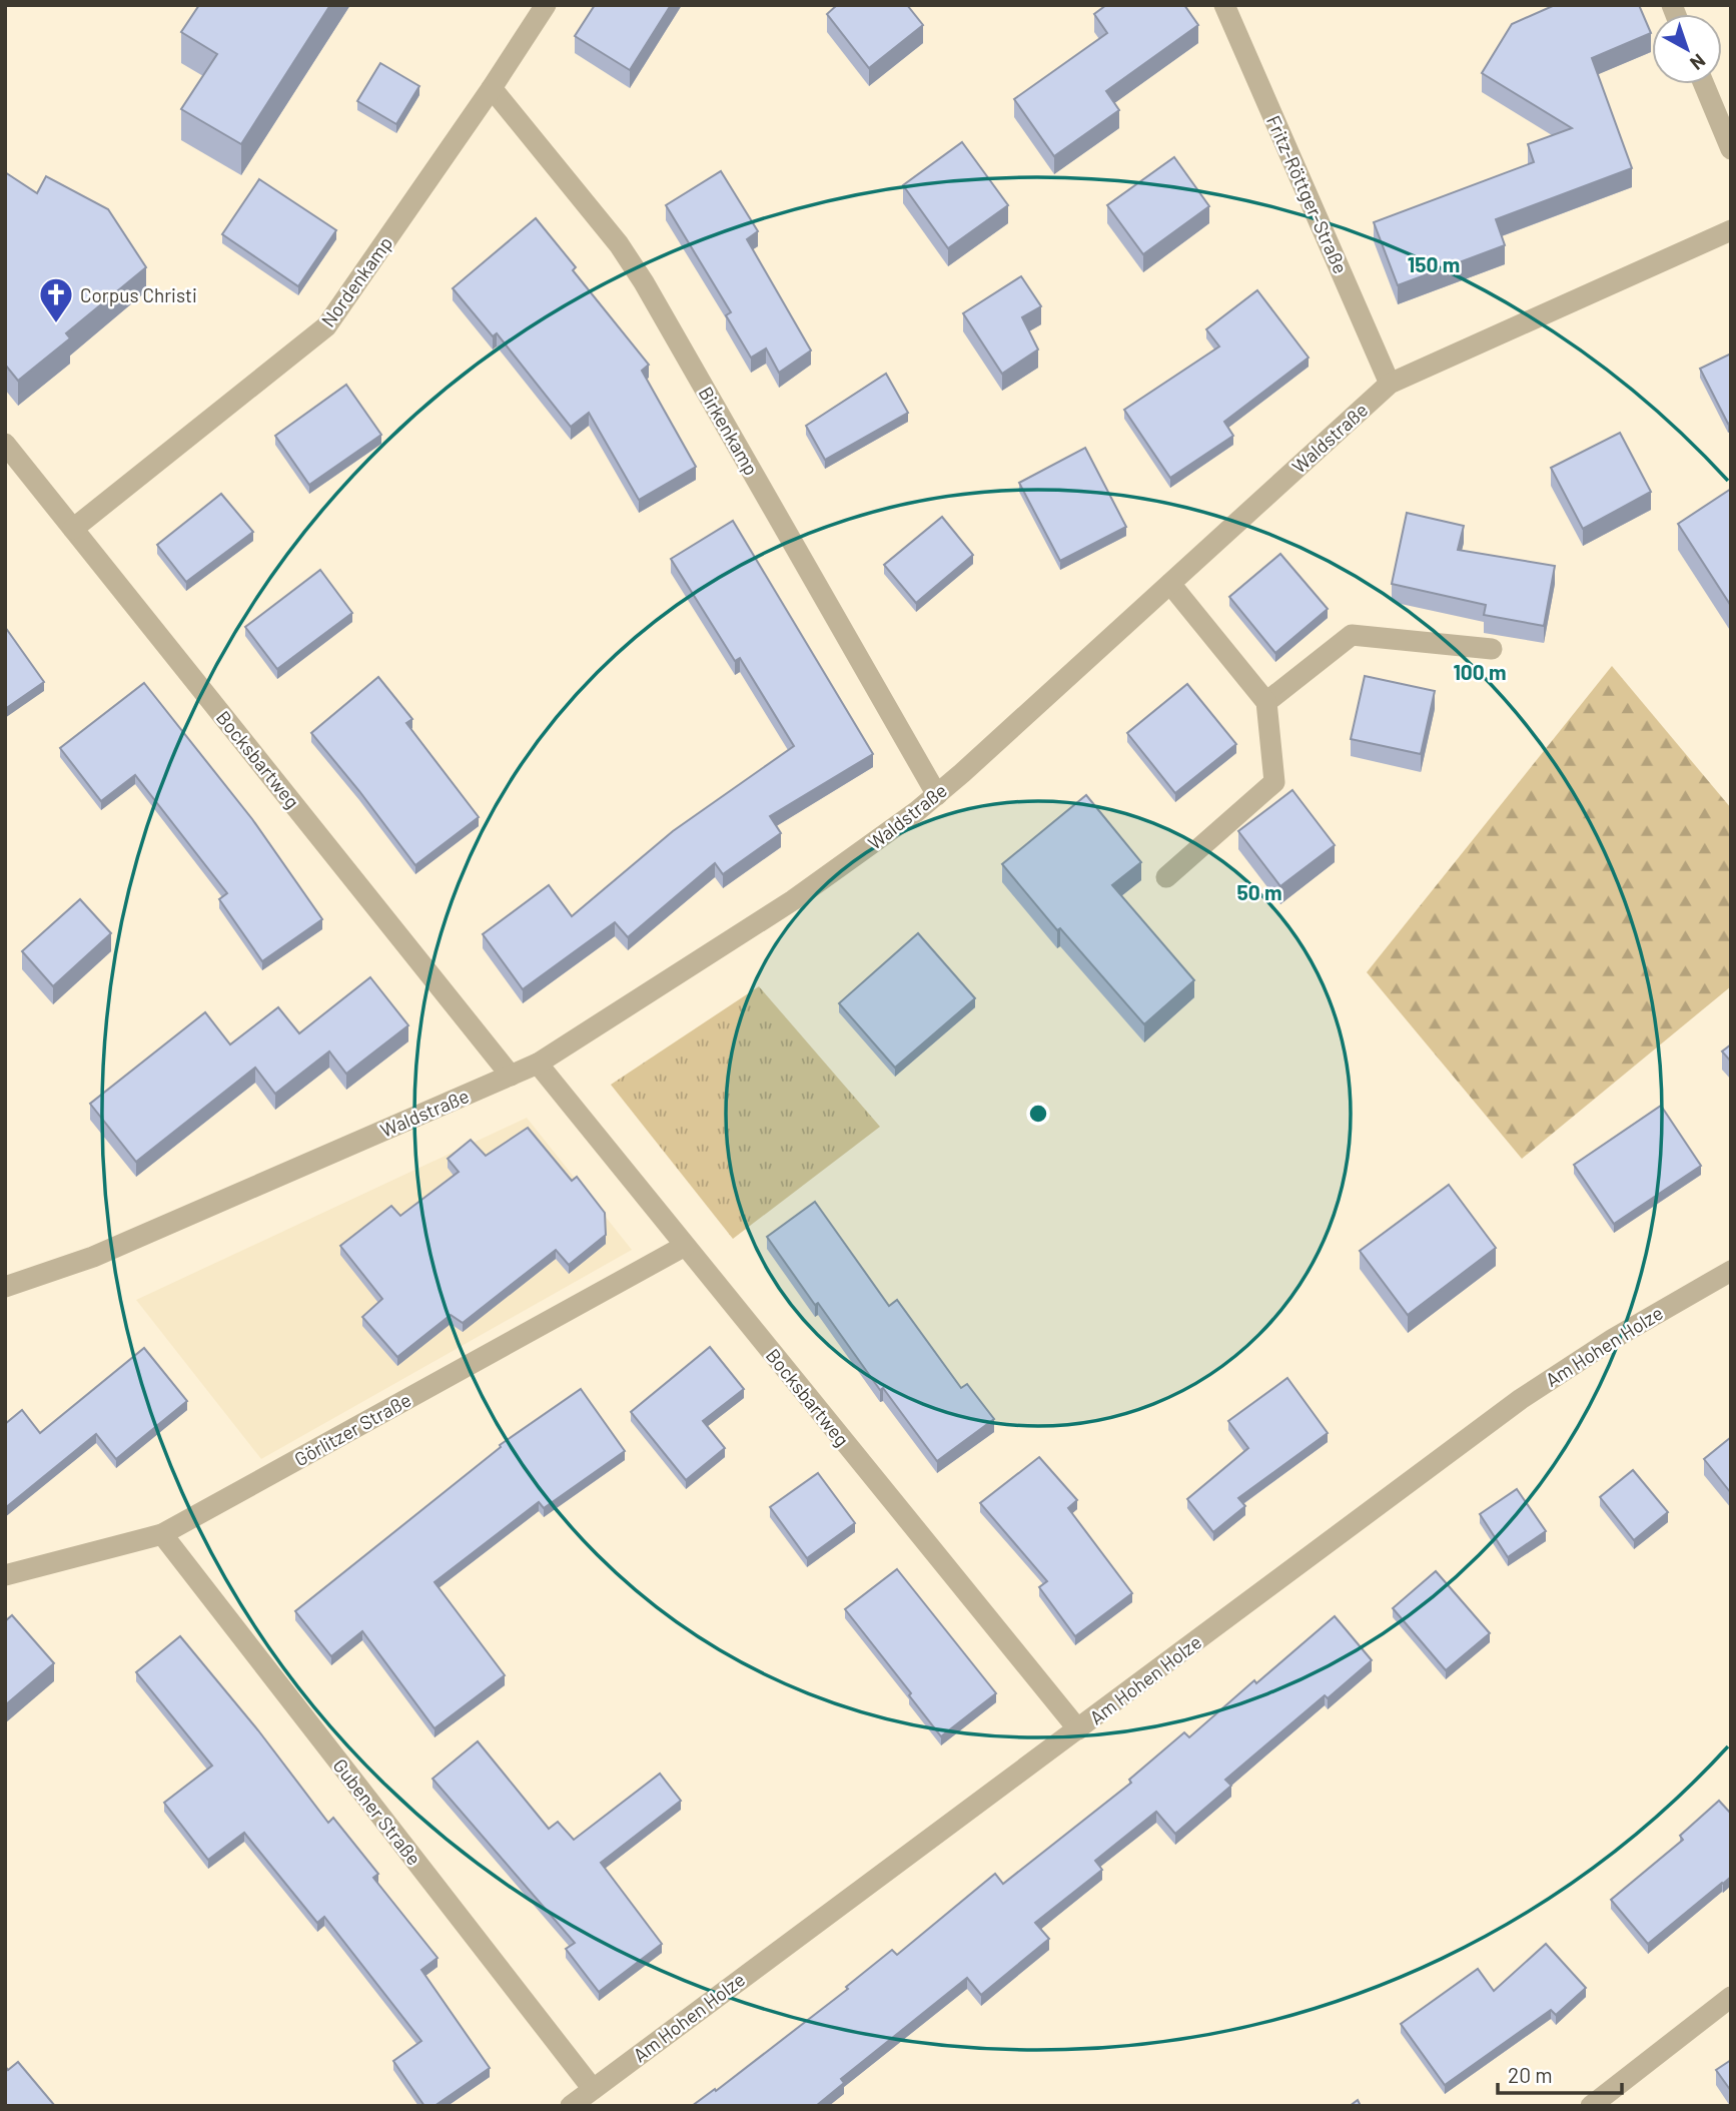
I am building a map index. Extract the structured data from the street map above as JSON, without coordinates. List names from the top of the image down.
{
  "streets": {
    "street": [
      "Fritz-Röttger-Straße",
      "Nordenkamp",
      "Birkenkamp",
      "Waldstraße",
      "Bocksbartweg",
      "Am Hohen Holze",
      "Görlitzer Straße",
      "Gubener Straße"
    ]
  },
  "crossings": [
    ["Fritz-Röttger-Straße", "Waldstraße"],
    ["Nordenkamp", "Birkenkamp"],
    ["Nordenkamp", "Bocksbartweg"],
    ["Birkenkamp", "Waldstraße"],
    ["Waldstraße", "Bocksbartweg"],
    ["Bocksbartweg", "Am Hohen Holze"],
    ["Bocksbartweg", "Görlitzer Straße"],
    ["Am Hohen Holze", "Gubener Straße"],
    ["Görlitzer Straße", "Gubener Straße"]
  ],
  "places": {
    "church": ["Corpus Christi"]
  },
  "scale_bar": "20 m",
  "north": "bottom right",
  "rings": ["150 m", "100 m", "50 m"]
}
